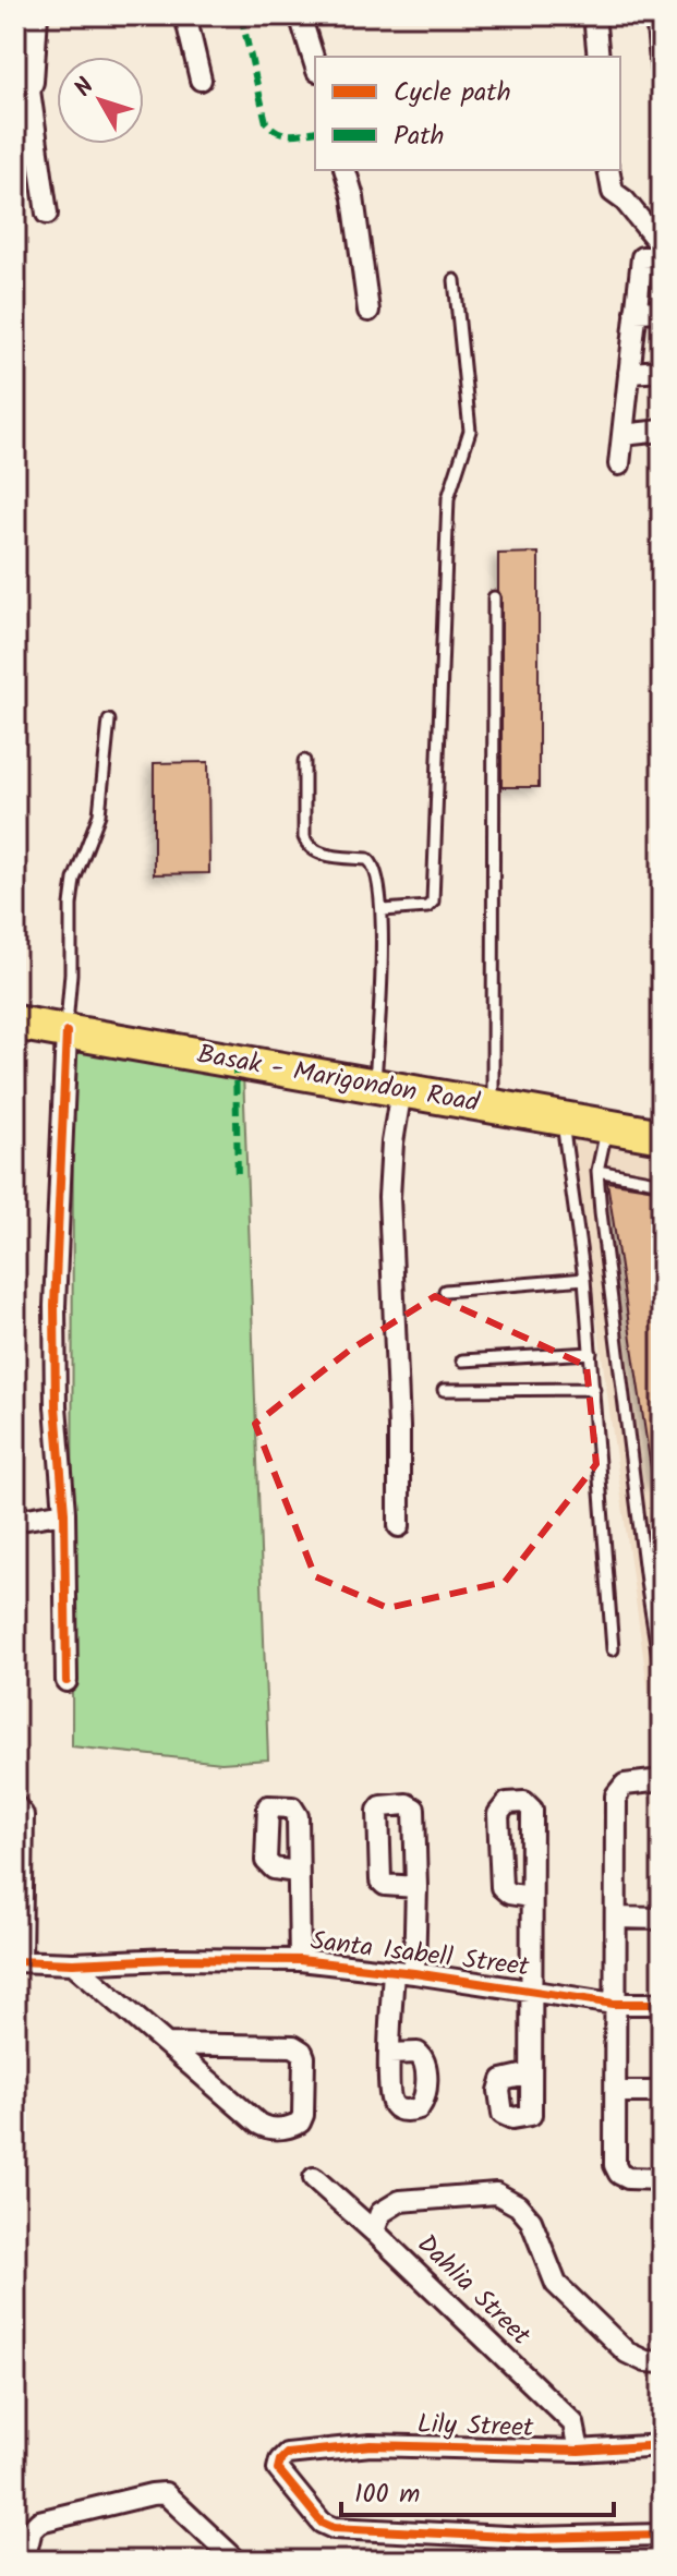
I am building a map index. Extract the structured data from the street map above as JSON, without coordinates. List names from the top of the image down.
{
  "streets": {
    "main road": ["Basak - Marigondon Road"],
    "street": ["Santa Isabell Street", "Dahlia Street", "Lily Street"]
  },
  "crossings": [
    ["Dahlia Street", "Lily Street"]
  ],
  "legend": ["Cycle path", "Path"],
  "scale_bar": "100 m",
  "north": "top left"
}
